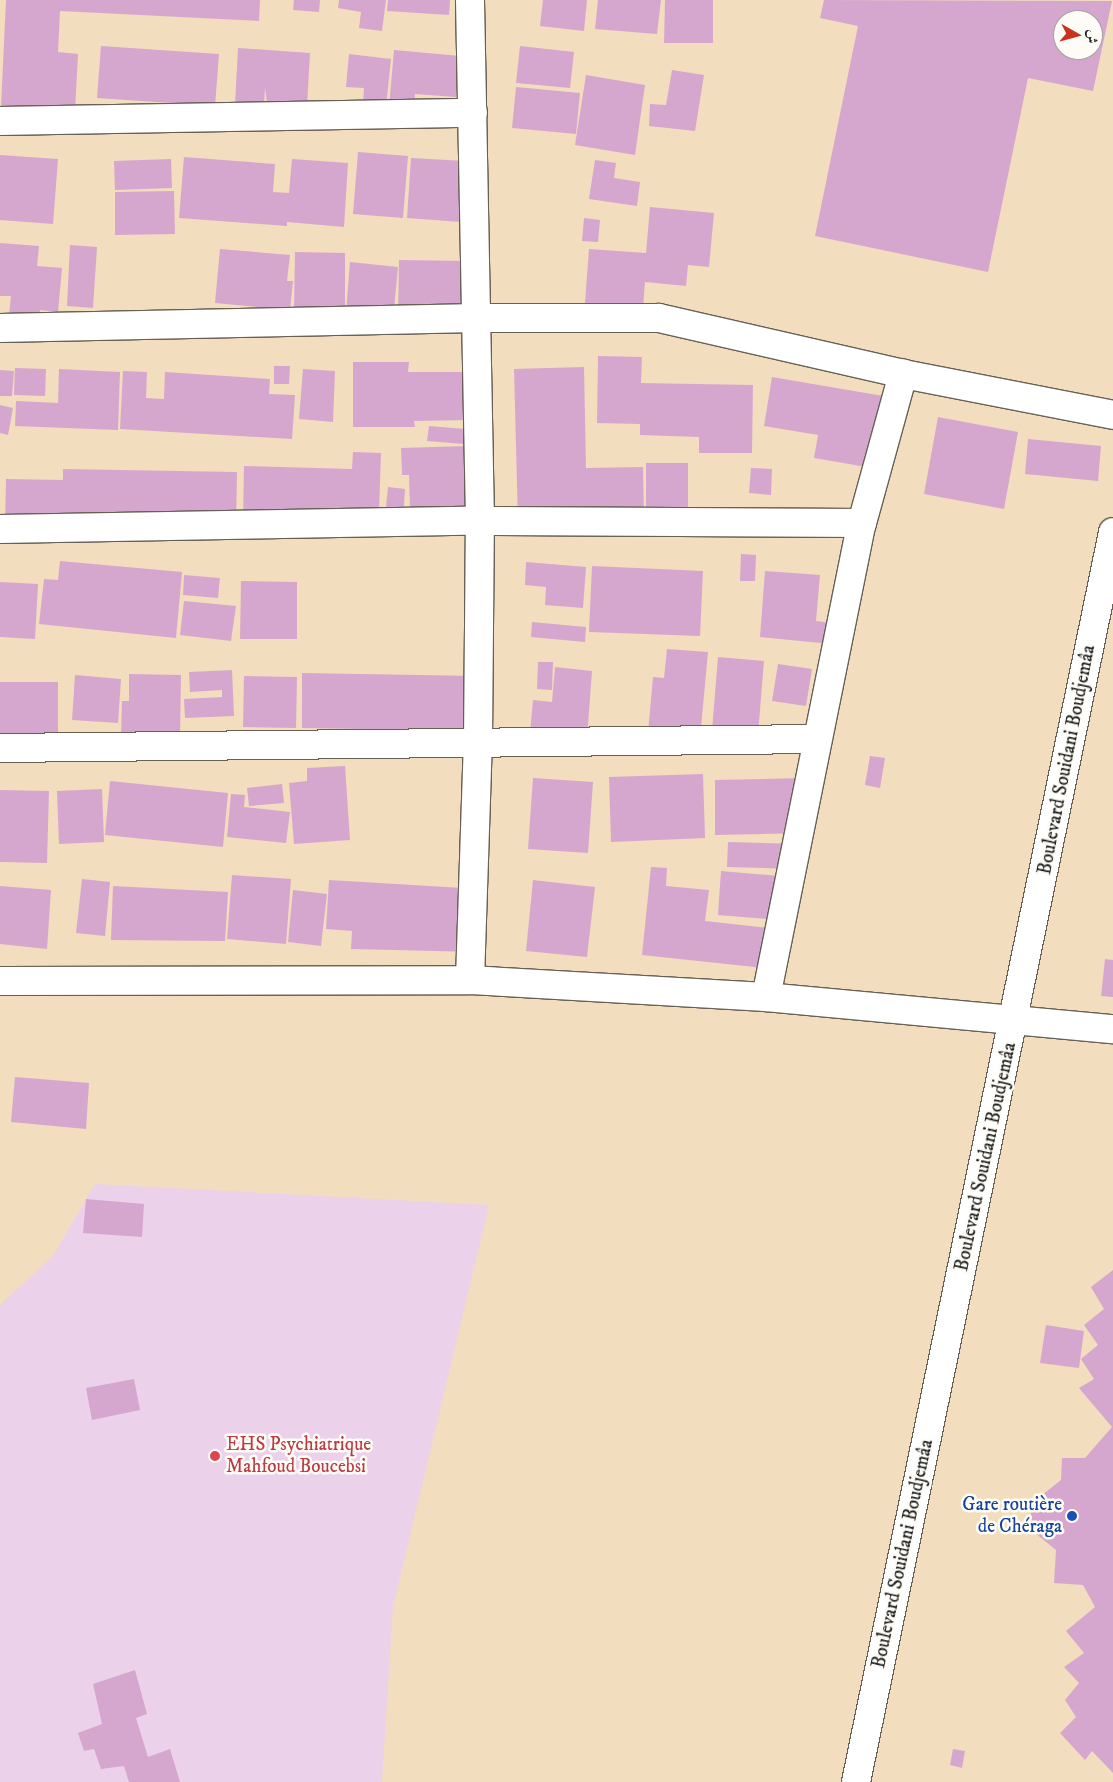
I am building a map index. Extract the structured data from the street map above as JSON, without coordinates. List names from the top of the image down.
{
  "streets": {
    "street": ["Boulevard Souidani Boudjemâa"]
  },
  "places": ["EHS Psychiatrique Mahfoud Boucebsi", "Gare routière de Chéraga"],
  "north": "right"
}
